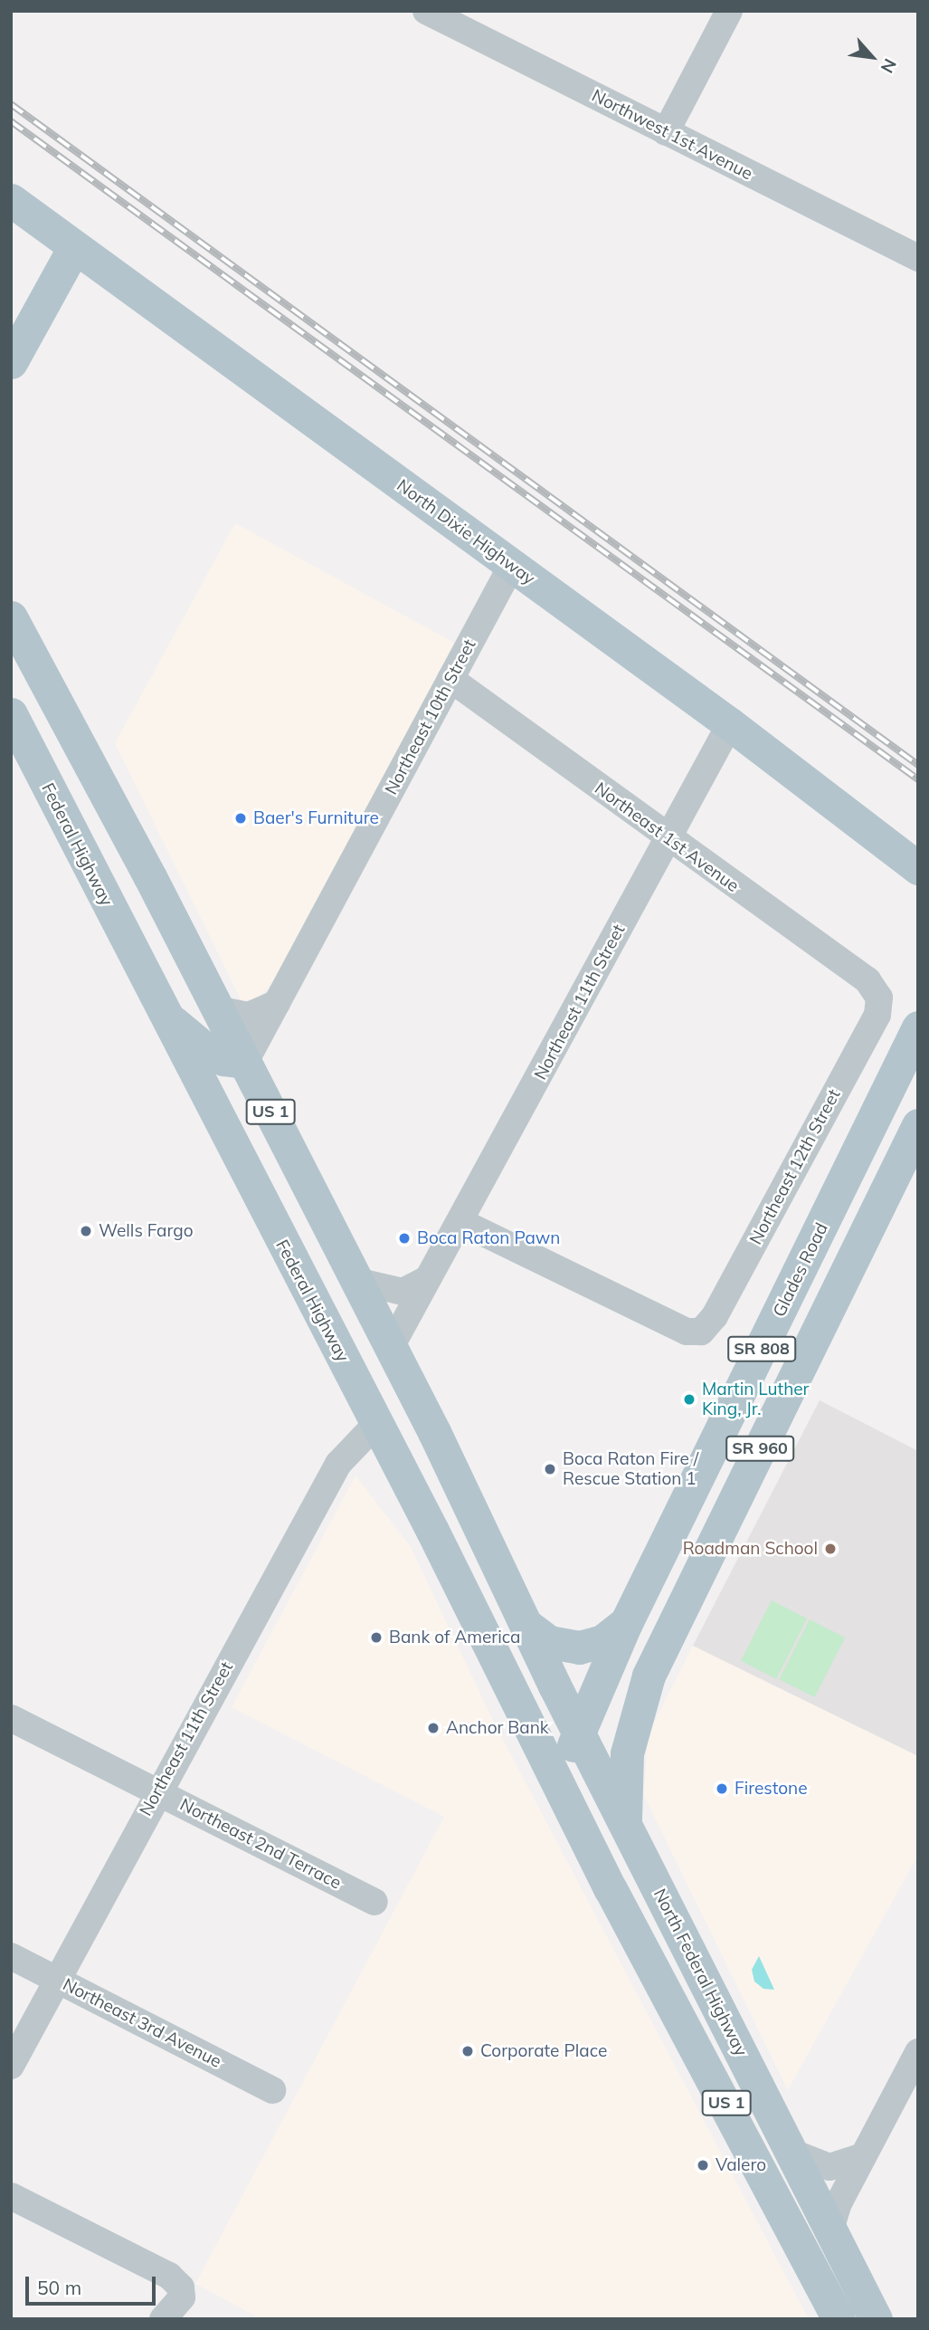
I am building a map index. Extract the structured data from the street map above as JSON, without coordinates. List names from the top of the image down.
{
  "streets": {
    "main road": [
      "North Dixie Highway",
      "Federal Highway",
      "US 1",
      "Glades Road",
      "SR 808",
      "SR 960",
      "North Federal Highway"
    ],
    "street": [
      "Northwest 1st Avenue",
      "Northeast 10th Street",
      "Northeast 1st Avenue",
      "Northeast 11th Street",
      "Northeast 12th Street",
      "Northeast 2nd Terrace",
      "Northeast 3rd Avenue"
    ]
  },
  "crossings": [
    ["North Dixie Highway", "Northeast 10th Street"],
    ["North Dixie Highway", "Northeast 11th Street"],
    ["Northeast 10th Street", "Northeast 1st Avenue"],
    ["Northeast 10th Street", "US 1"],
    ["Northeast 1st Avenue", "Northeast 11th Street"],
    ["Northeast 1st Avenue", "Northeast 12th Street"],
    ["Federal Highway", "Northeast 11th Street"],
    ["Federal Highway", "US 1"],
    ["Federal Highway", "Glades Road"],
    ["Northeast 11th Street", "US 1"],
    ["Northeast 11th Street", "Northeast 12th Street"],
    ["Northeast 11th Street", "Northeast 2nd Terrace"],
    ["Northeast 11th Street", "Northeast 3rd Avenue"],
    ["US 1", "North Federal Highway"],
    ["Glades Road", "North Federal Highway"],
    ["SR 960", "North Federal Highway"]
  ],
  "places": [
    "Baer's Furniture",
    "Wells Fargo",
    "Boca Raton Pawn",
    "Martin Luther King, Jr.",
    "Boca Raton Fire / Rescue Station 1",
    "Roadman School",
    "Bank of America",
    "Anchor Bank",
    "Firestone",
    "Corporate Place",
    "Valero"
  ],
  "scale_bar": "50 m",
  "north": "bottom right"
}
